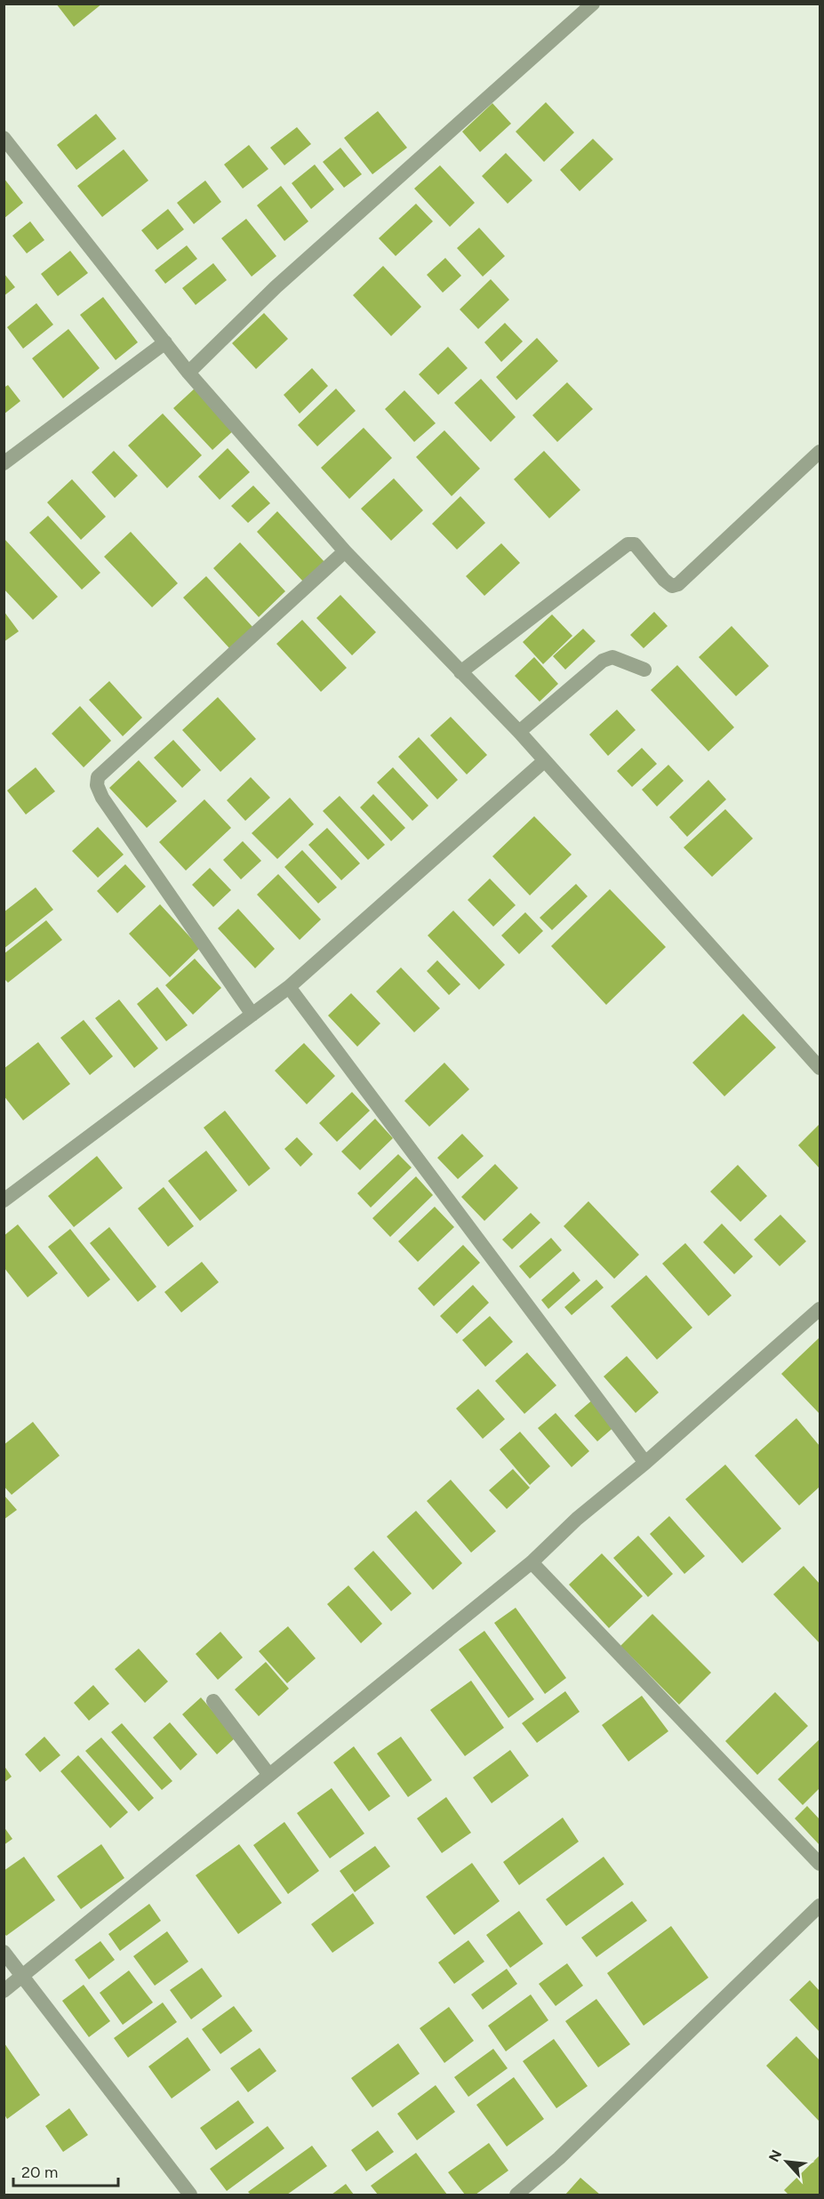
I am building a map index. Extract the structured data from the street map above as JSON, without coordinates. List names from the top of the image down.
{
  "scale_bar": "20 m",
  "north": "top left"
}
